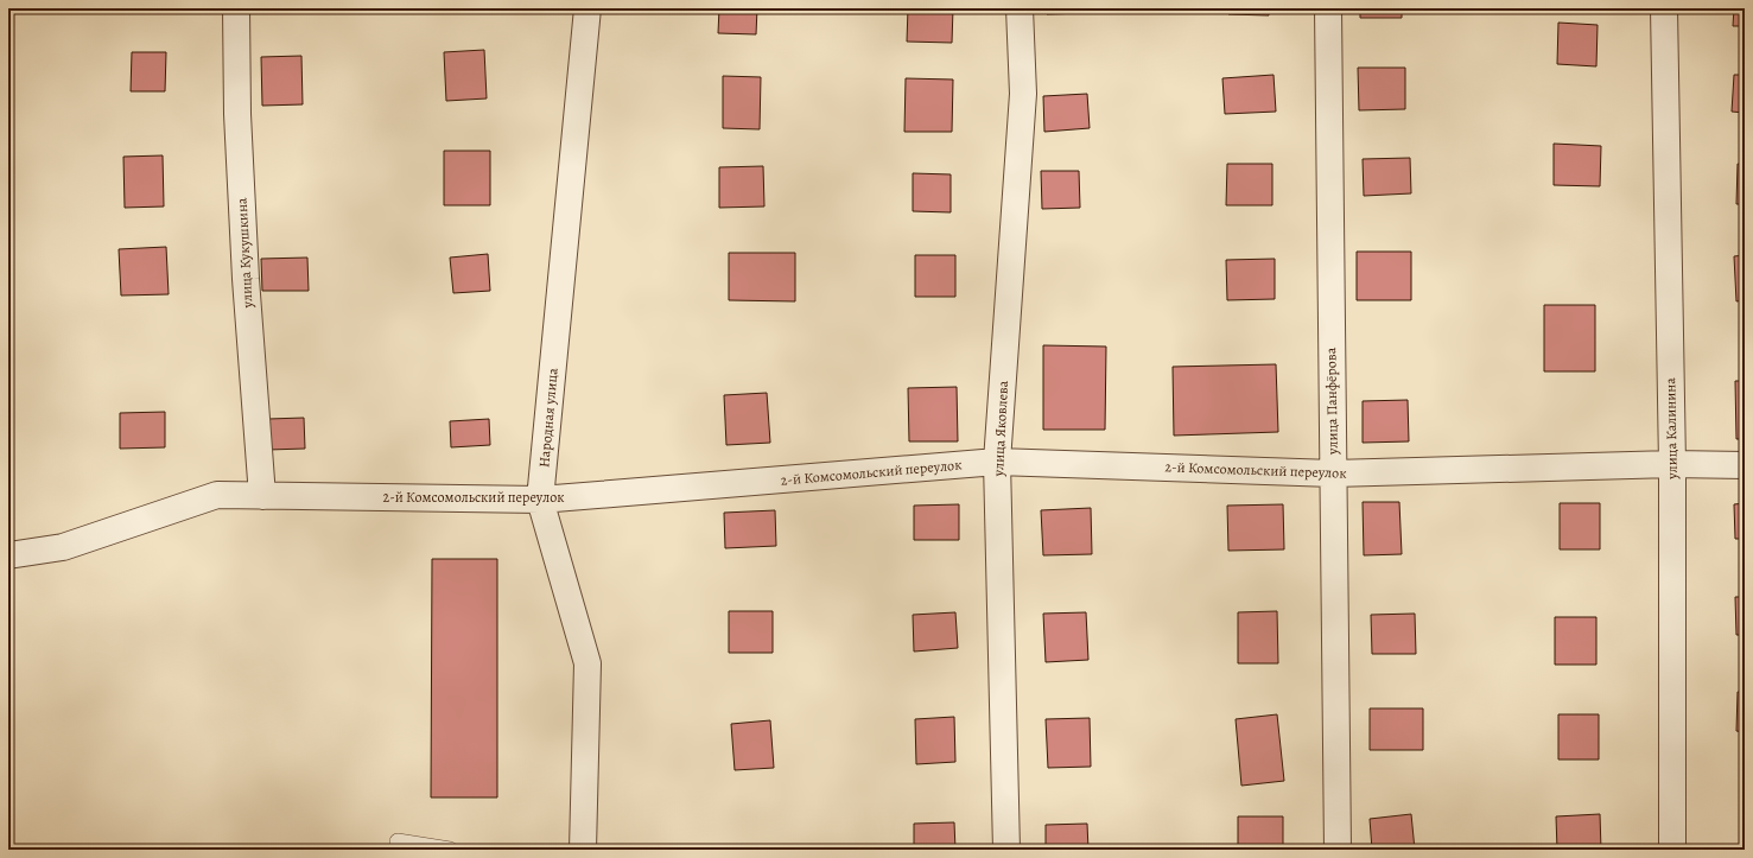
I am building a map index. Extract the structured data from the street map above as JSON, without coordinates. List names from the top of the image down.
{
  "streets": {
    "street": [
      "улица Кукушкина",
      "улица Панфёрова",
      "Народная улица",
      "улица Яковлева",
      "улица Калинина",
      "2-й Комсомольский переулок"
    ]
  },
  "crossings": [
    ["улица Кукушкина", "2-й Комсомольский переулок"],
    ["улица Панфёрова", "2-й Комсомольский переулок"],
    ["Народная улица", "2-й Комсомольский переулок"],
    ["улица Яковлева", "2-й Комсомольский переулок"],
    ["улица Калинина", "2-й Комсомольский переулок"]
  ]
}
